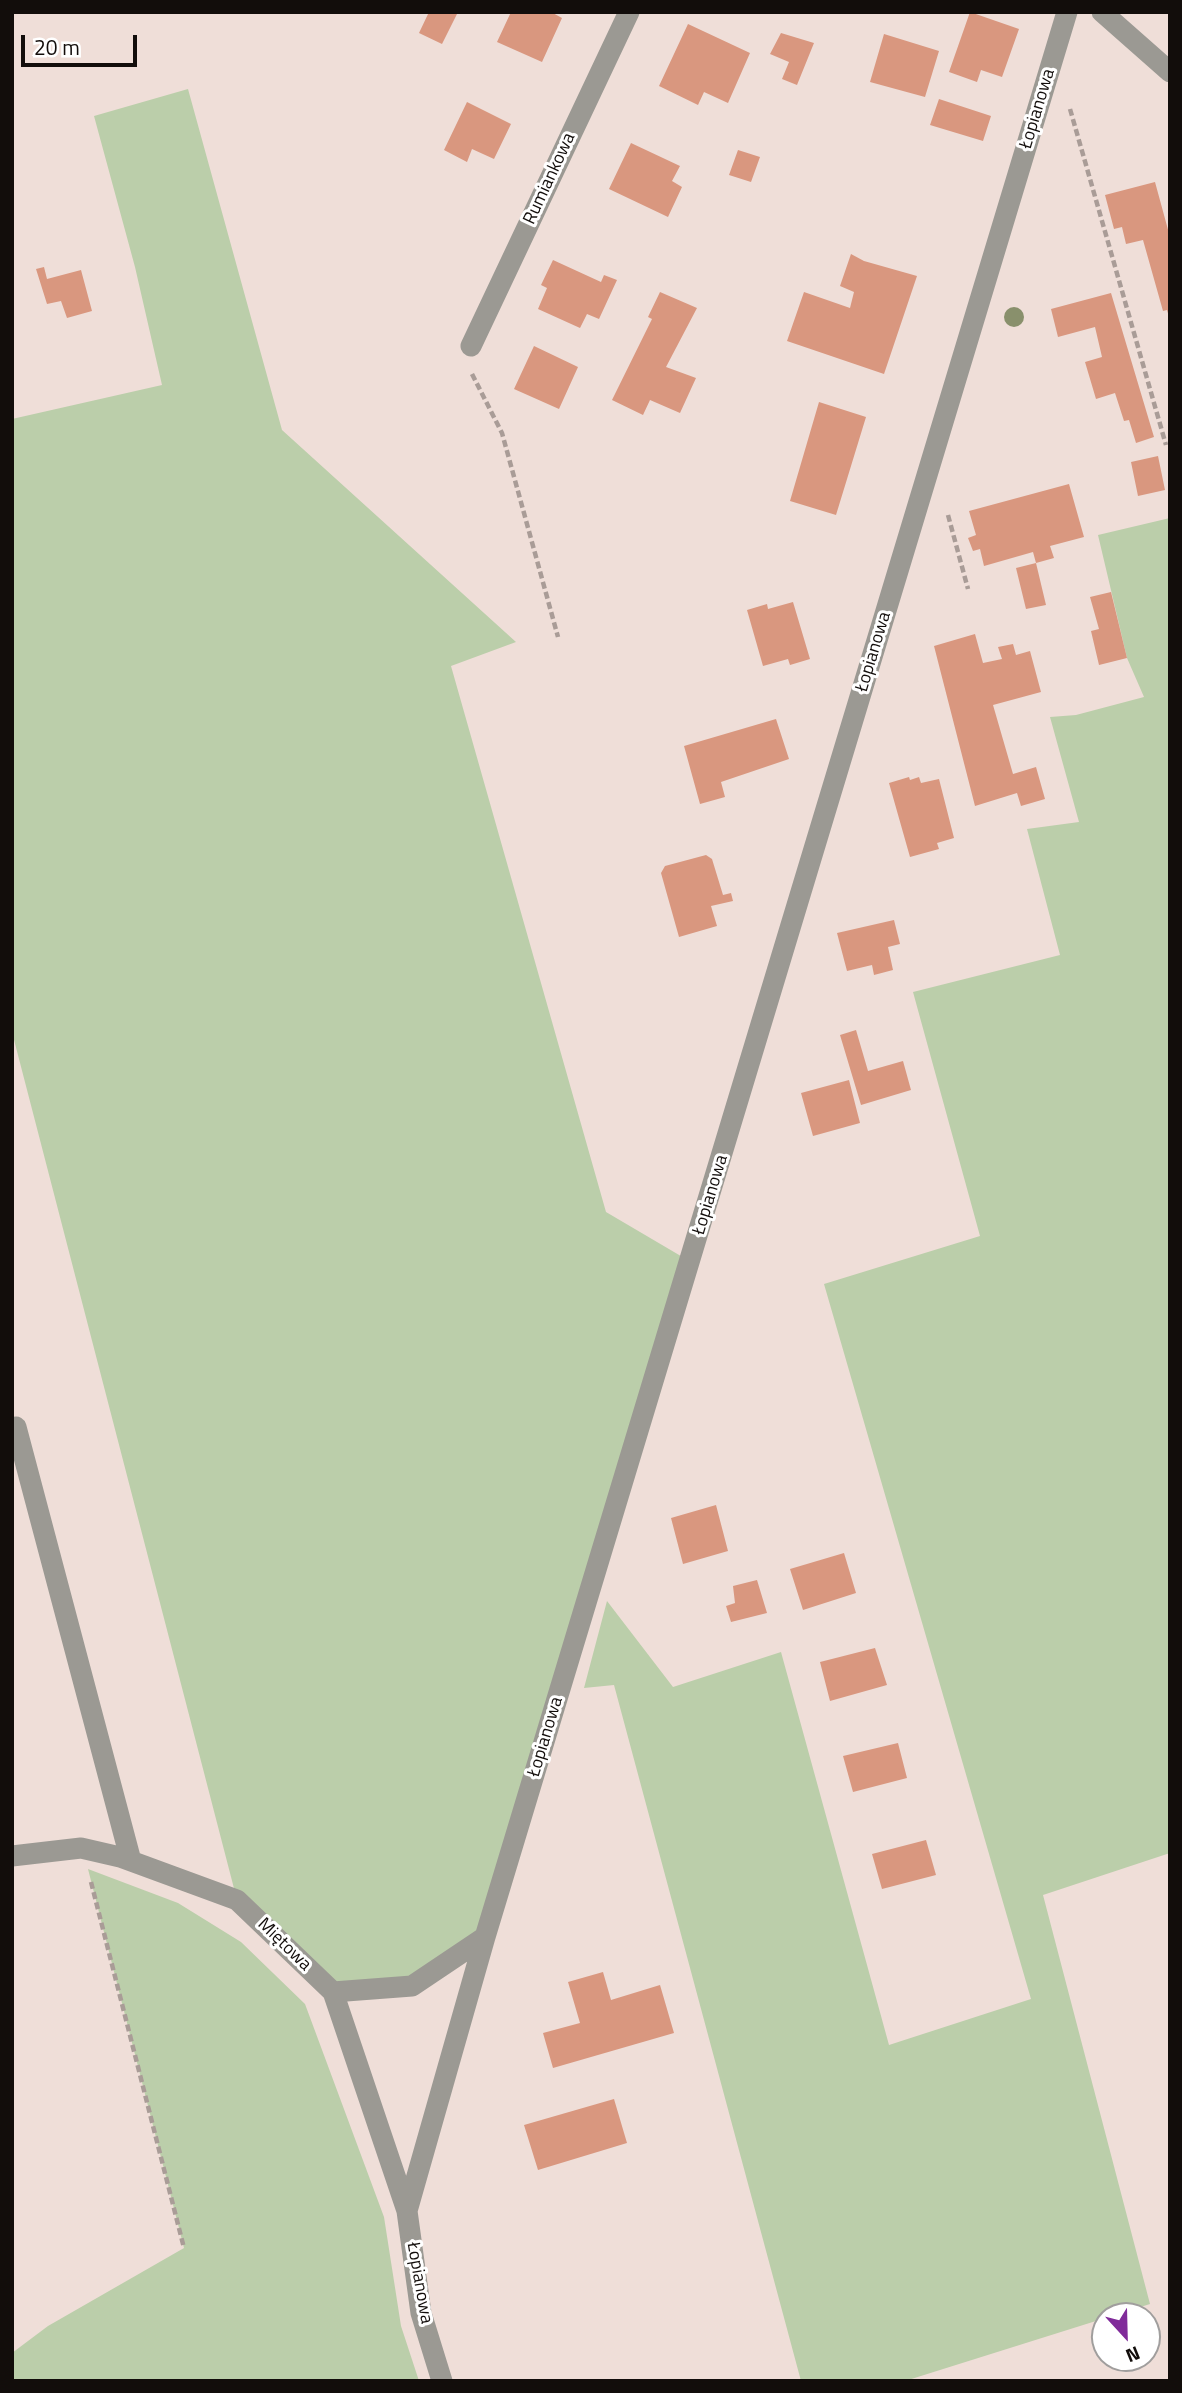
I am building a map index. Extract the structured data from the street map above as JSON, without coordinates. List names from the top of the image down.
{
  "streets": {
    "street": ["Łopianowa", "Rumiankowa", "Miętowa"]
  },
  "crossings": [
    ["Łopianowa", "Miętowa"]
  ],
  "scale_bar": "20 m",
  "north": "bottom"
}
